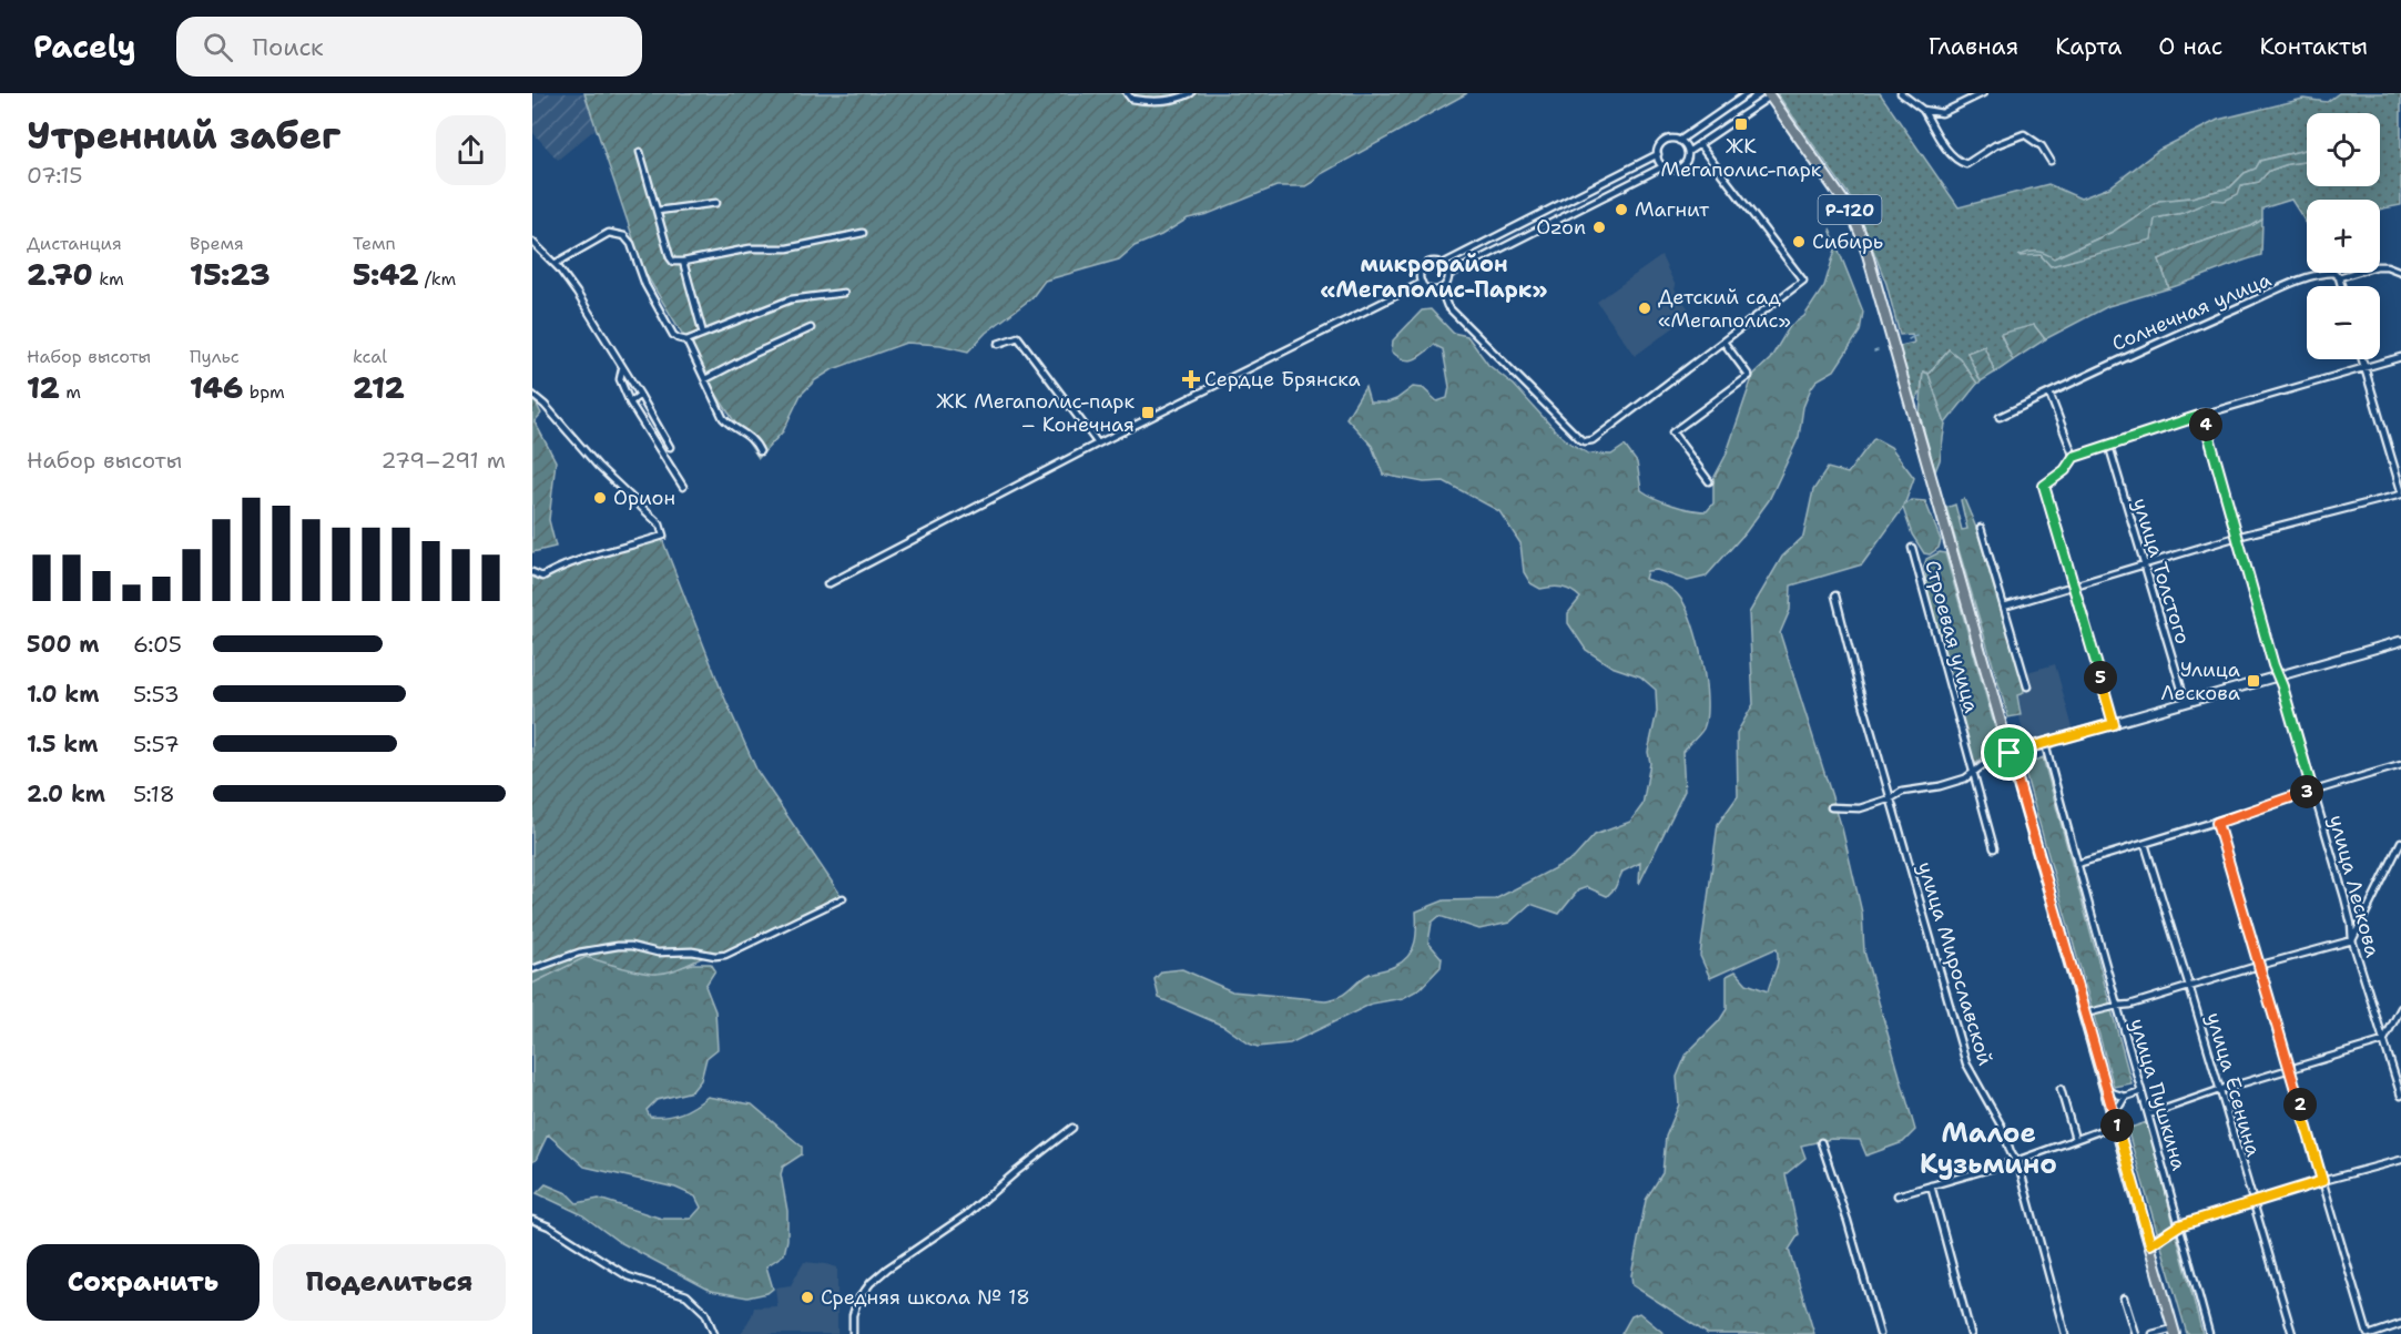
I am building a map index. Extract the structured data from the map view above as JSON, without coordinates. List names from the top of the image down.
{
  "streets": {
    "main road": ["Р-120"],
    "street": [
      "Солнечная улица",
      "улица Толстого",
      "Строевая улица",
      "улица Лескова",
      "улица Мирославской",
      "улица Есенина",
      "улица Пушкина"
    ]
  },
  "districts": ["микрорайон «Мегаполис-Парк»", "Малое Кузьмино"],
  "places": {
    "transit": ["ЖК Мегаполис-парк", "ЖК Мегаполис-парк – Конечная", "Улица Лескова"],
    "other": [
      "Магнит",
      "Ozon",
      "Сибирь",
      "Детский сад «Мегаполис»",
      "Орион",
      "Средняя школа № 18"
    ],
    "health": ["Сердце Брянска"]
  },
  "page": {
    "header": "Pacely",
    "search": "Поиск",
    "nav": [
      "Главная",
      "Карта",
      "О нас",
      "Контакты"
    ],
    "heading": ["Утренний забег", "07:15"],
    "map_buttons": ["+", "−"],
    "stats": [
      ["Дистанция", "2.70 km"],
      ["Время", "15:23"],
      ["Темп", "5:42 /km"],
      ["Набор высоты", "12 m"],
      ["Пульс", "146 bpm"],
      ["kcal", "212"]
    ],
    "pins": [
      "4",
      "5",
      "3",
      "2",
      "1"
    ],
    "chart": ["Набор высоты", "279–291 m"],
    "list": [
      {
        "name": "500 m",
        "note": "6:05"
      },
      {
        "name": "1.0 km",
        "note": "5:53"
      },
      {
        "name": "1.5 km",
        "note": "5:57"
      },
      {
        "name": "2.0 km",
        "note": "5:18"
      }
    ],
    "buttons": ["Сохранить", "Поделиться"]
  }
}
